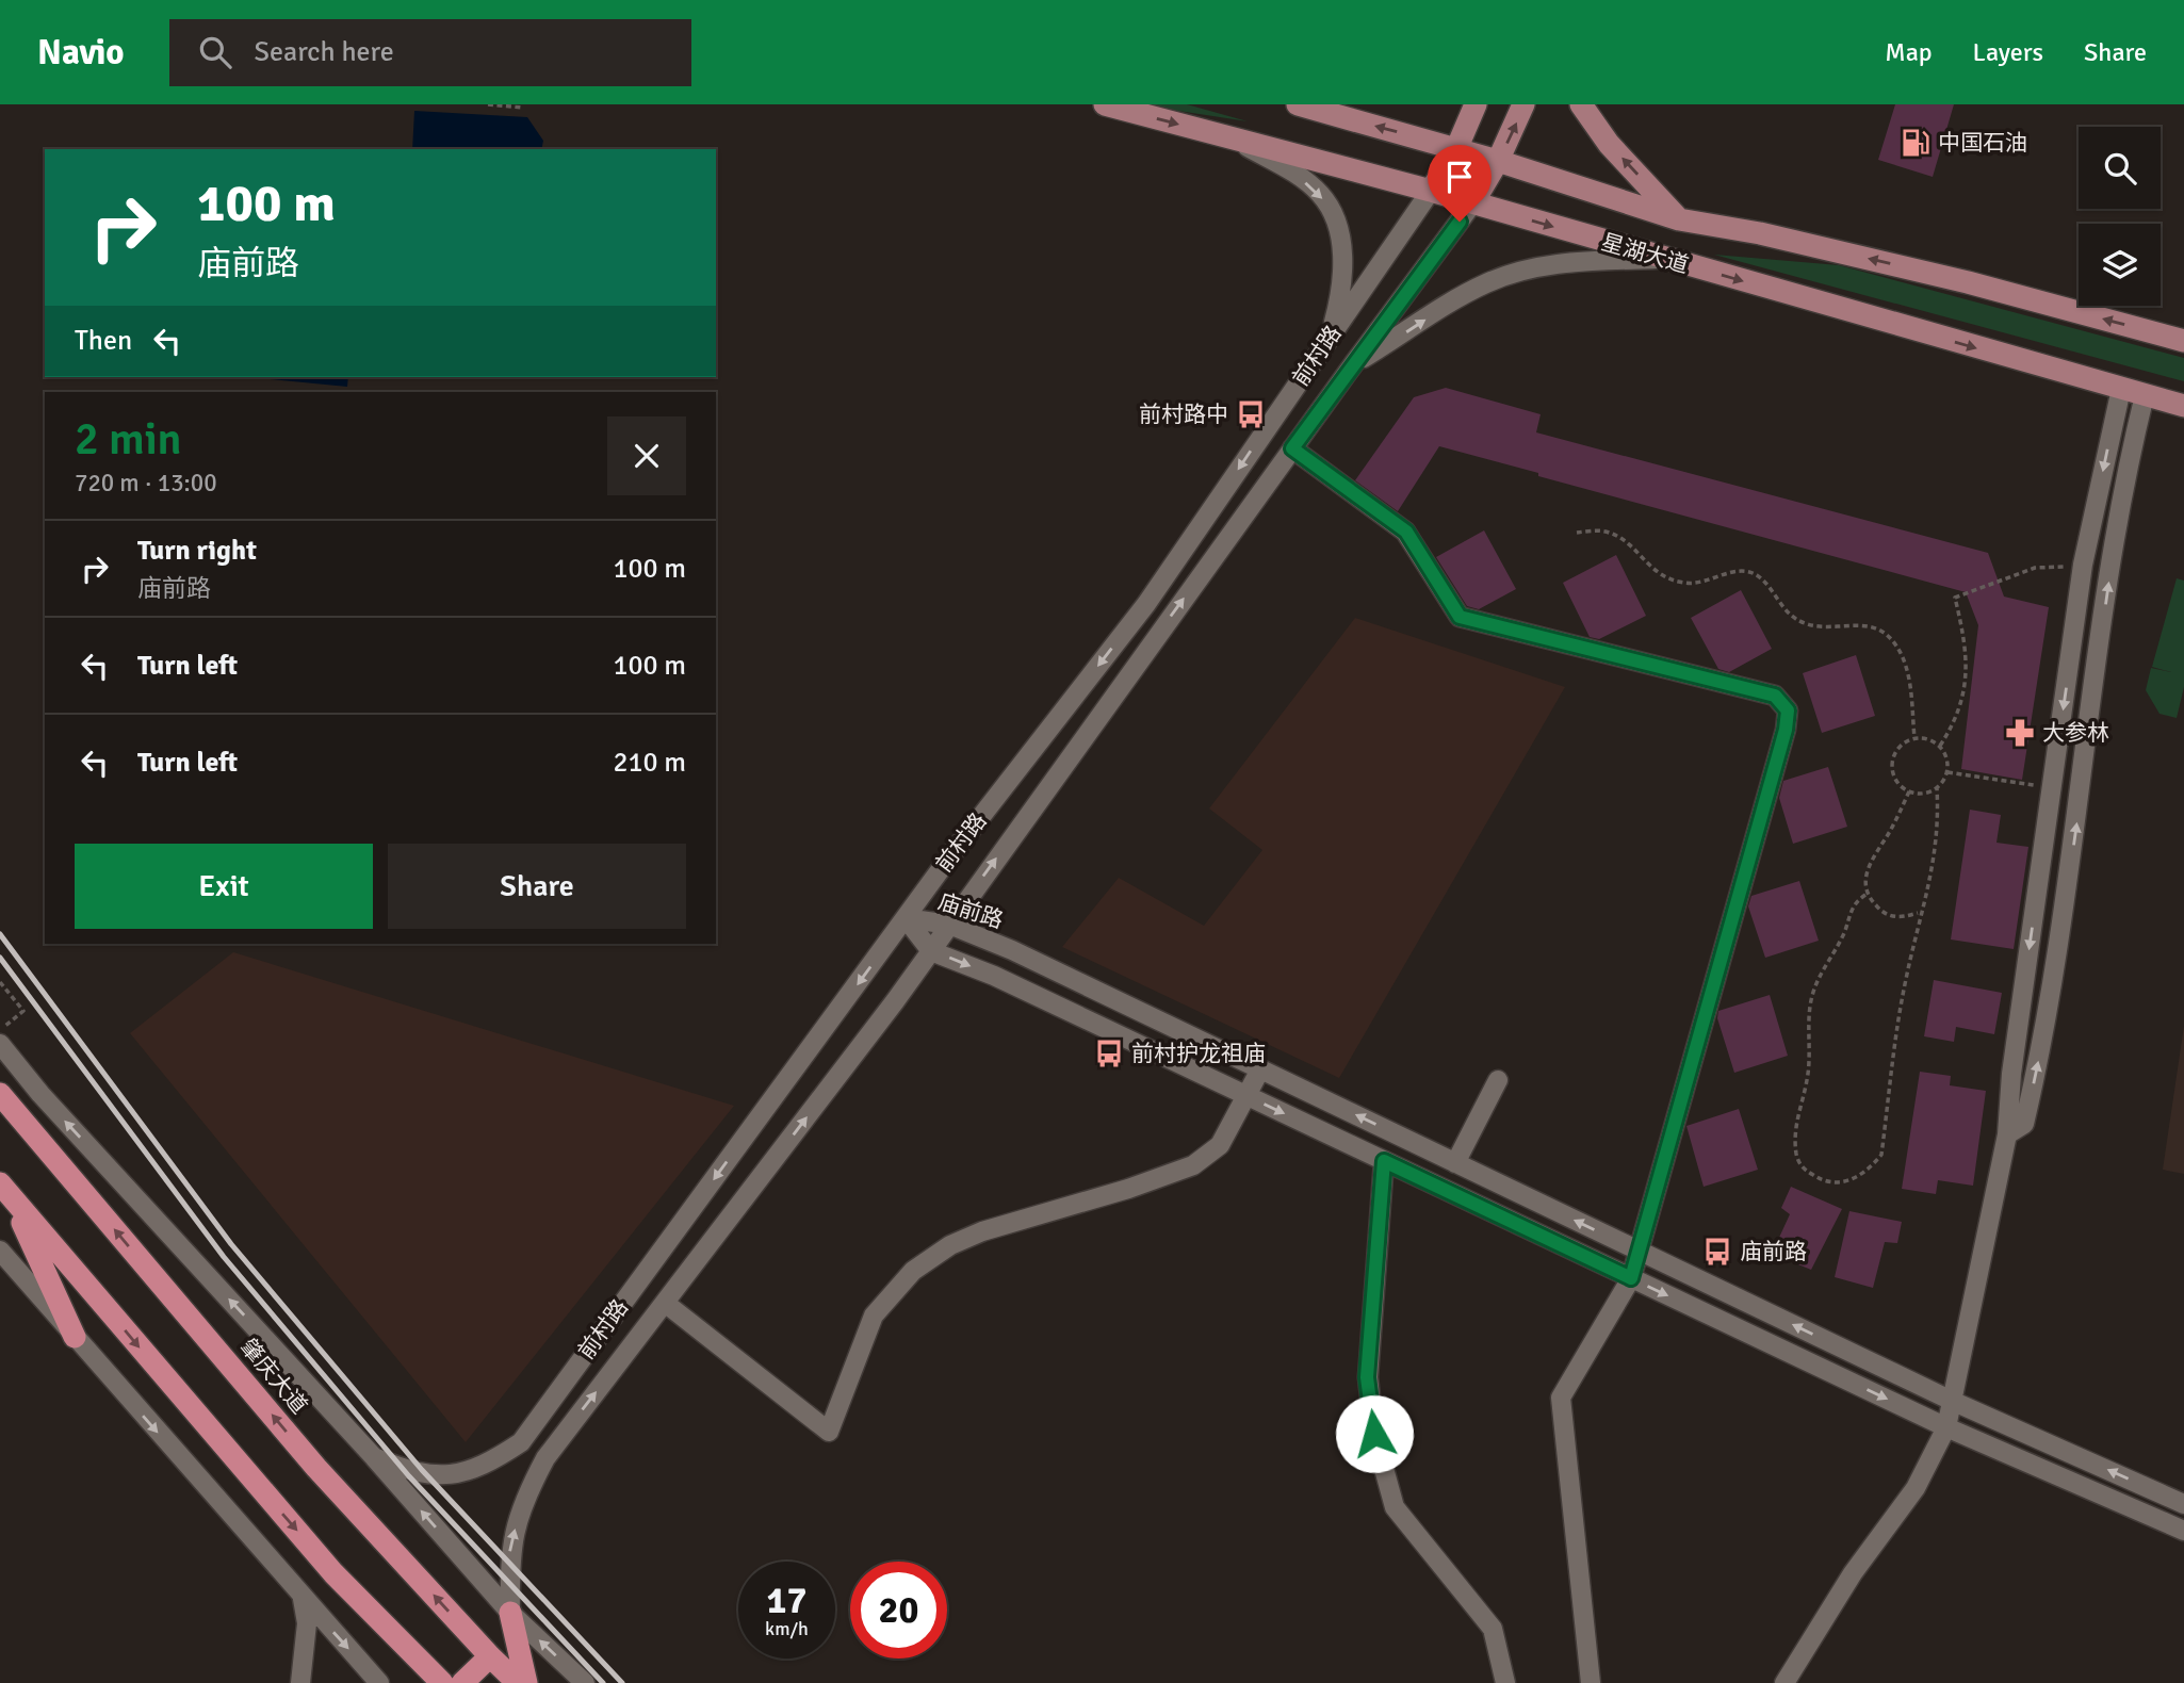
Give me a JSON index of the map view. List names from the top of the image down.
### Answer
{
  "streets": {
    "highway": ["肇庆大道"],
    "main road": ["星湖大道", "前村路"],
    "street": ["庙前路"]
  },
  "crossings": [
    ["星湖大道", "前村路"],
    ["前村路", "庙前路"]
  ],
  "places": {
    "fuel station": ["中国石油"],
    "bus stop": ["前村路中", "前村护龙祖庙", "庙前路"],
    "pharmacy": ["大参林"]
  },
  "page": {
    "header": "Navio",
    "search": "Search here",
    "nav": ["Map", "Layers", "Share"],
    "turn": ["100 m", "庙前路"],
    "then": "Then",
    "heading": ["2 min", "720 m · 13:00"],
    "list": [
      {
        "name": "Turn right",
        "note": "庙前路",
        "value": "100 m"
      },
      {
        "name": "Turn left",
        "value": "100 m"
      },
      {
        "name": "Turn left",
        "value": "210 m"
      }
    ],
    "buttons": ["Exit", "Share"],
    "speed": "17 km/h",
    "limit": "20"
  }
}
